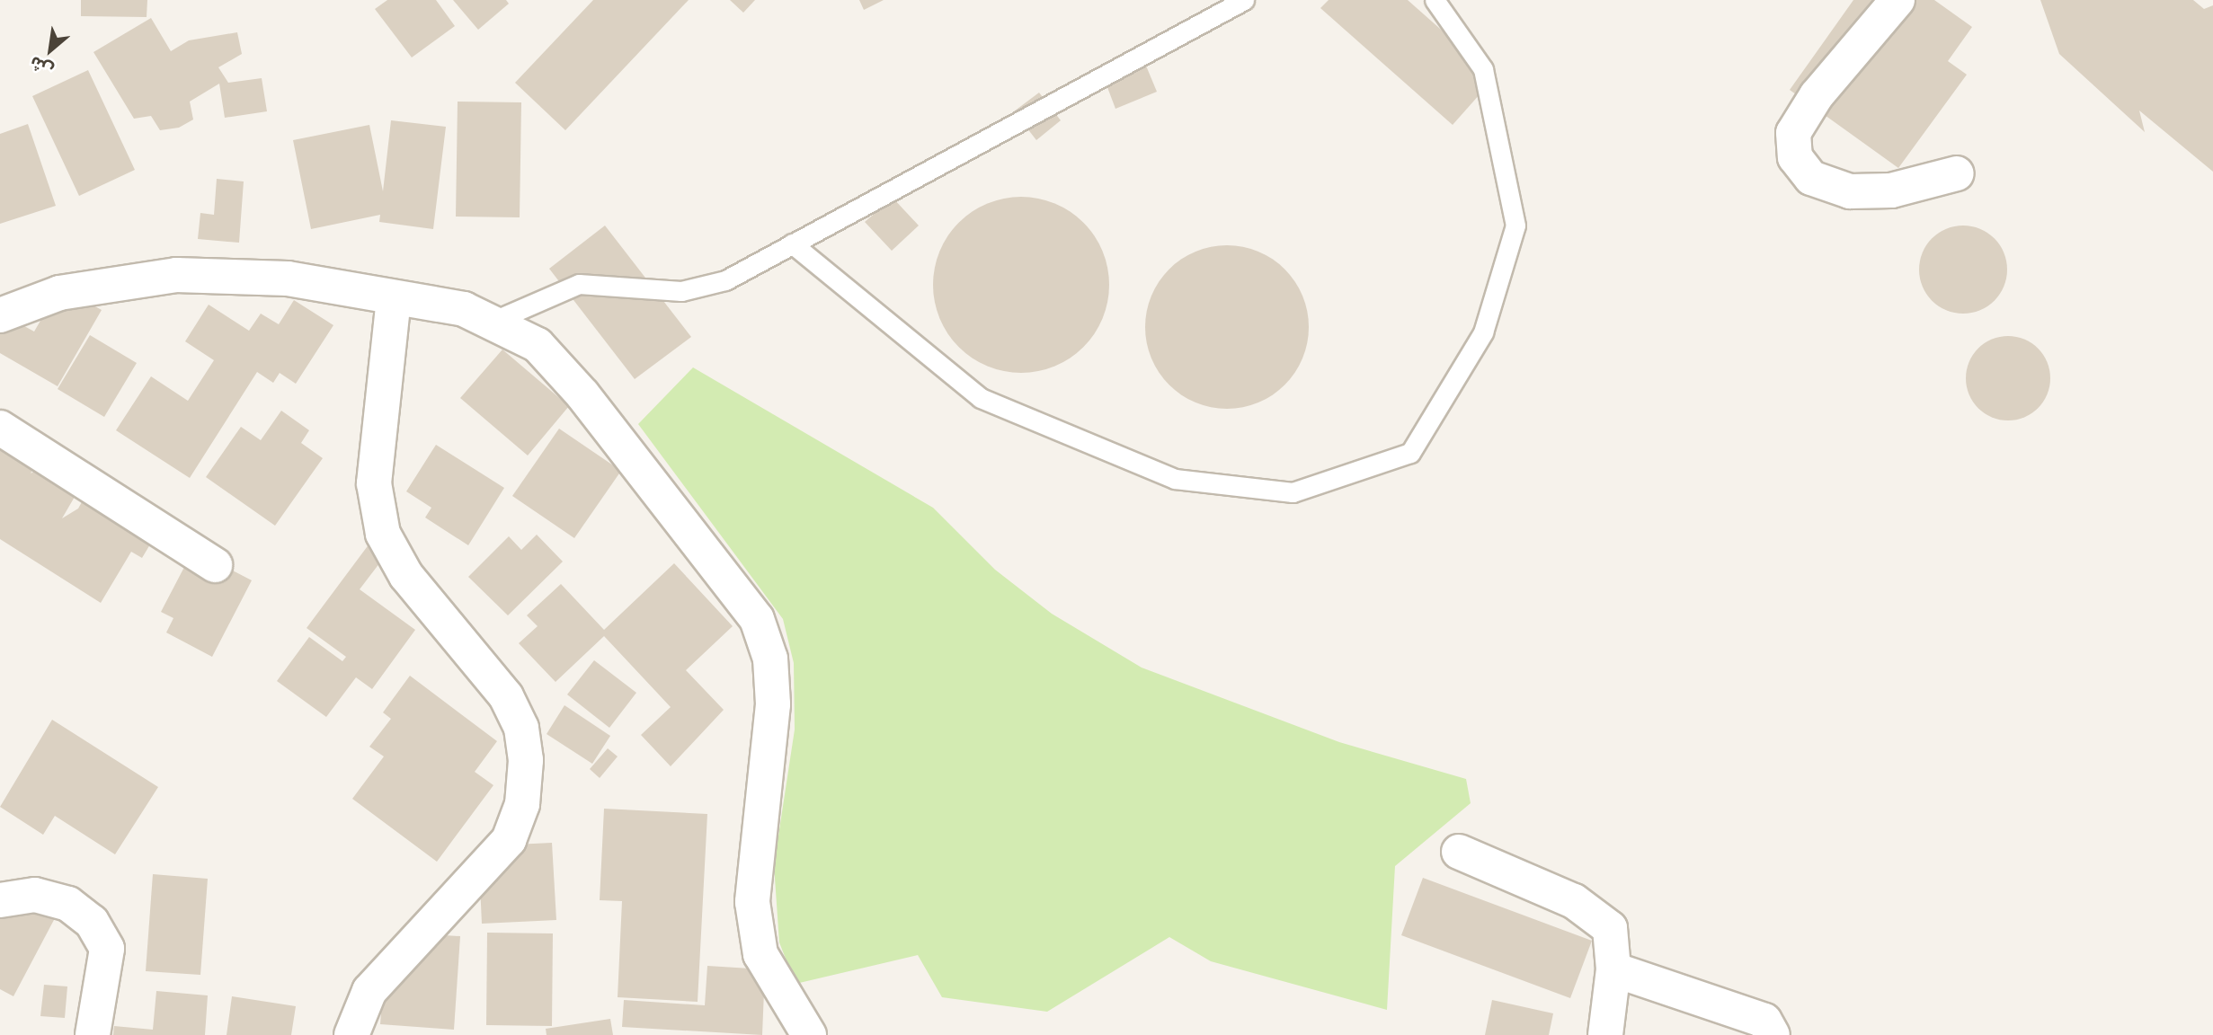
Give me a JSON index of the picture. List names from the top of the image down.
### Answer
{
  "north": "bottom left"
}
